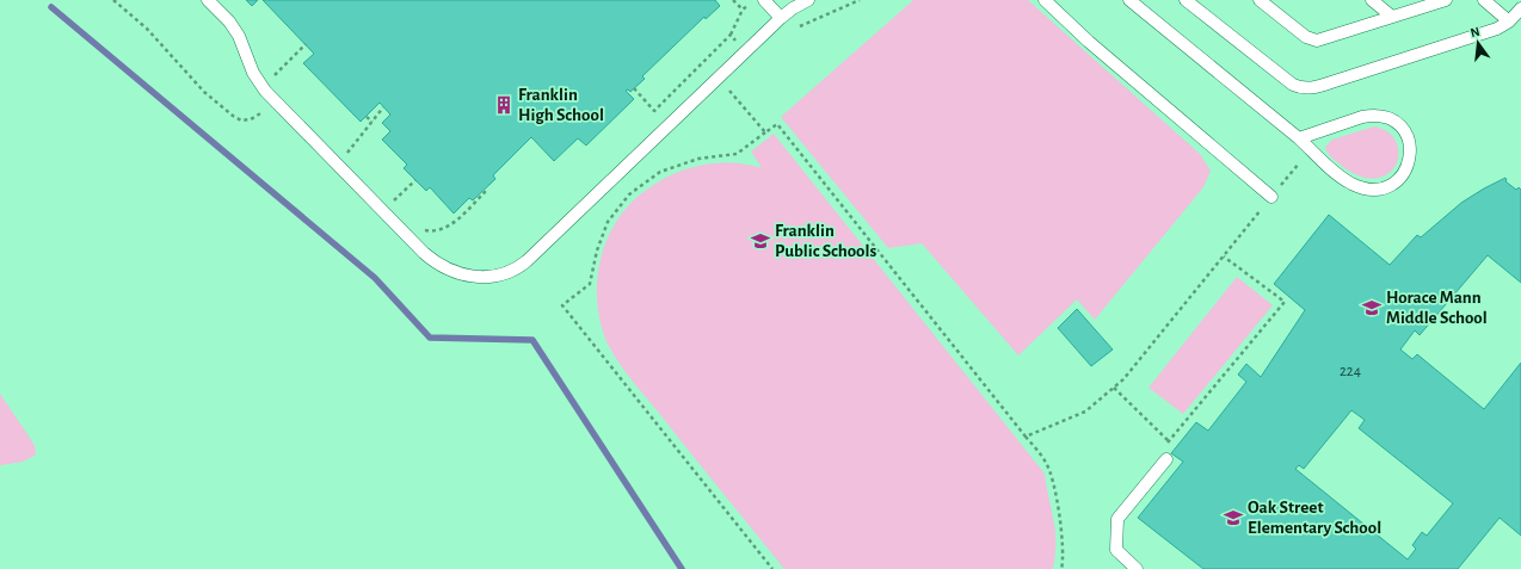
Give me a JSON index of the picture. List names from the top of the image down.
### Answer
{
  "places": {
    "building": ["Franklin High School"],
    "school or university": ["Franklin Public Schools", "Horace Mann Middle School", "Oak Street Elementary School"]
  },
  "house_numbers": ["224"],
  "north": "top"
}
